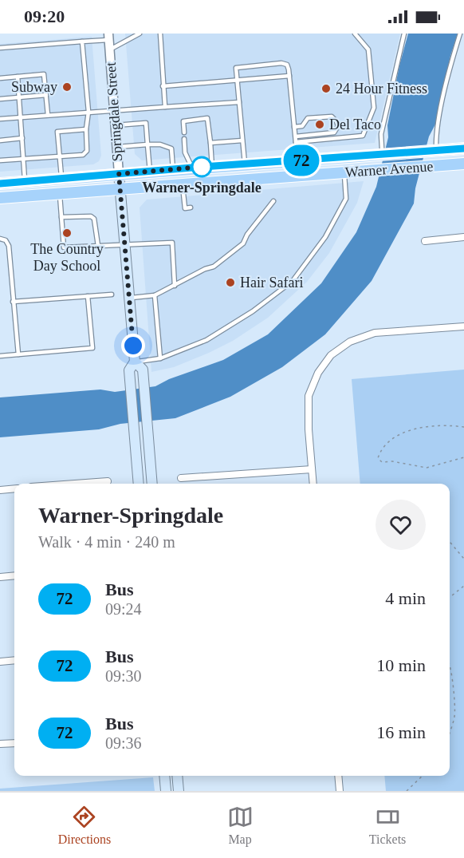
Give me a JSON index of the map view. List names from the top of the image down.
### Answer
{
  "streets": {
    "main road": ["Springdale Street", "Warner Avenue"]
  },
  "crossings": [
    ["Springdale Street", "Warner Avenue"]
  ],
  "places": [
    "Subway",
    "24 Hour Fitness",
    "Del Taco",
    "Warner-Springdale",
    "The Country Day School",
    "Hair Safari"
  ],
  "lines": ["bus line 72"],
  "page": {
    "status": "09:20",
    "on_map": "72",
    "heading": ["Warner-Springdale", "Walk · 4 min · 240 m"],
    "list": [
      {
        "mark": "72",
        "name": "Bus",
        "note": "09:24",
        "value": "4 min"
      },
      {
        "mark": "72",
        "name": "Bus",
        "note": "09:30",
        "value": "10 min"
      },
      {
        "mark": "72",
        "name": "Bus",
        "note": "09:36",
        "value": "16 min"
      }
    ],
    "tabs": ["Directions", "Map", "Tickets"]
  }
}
